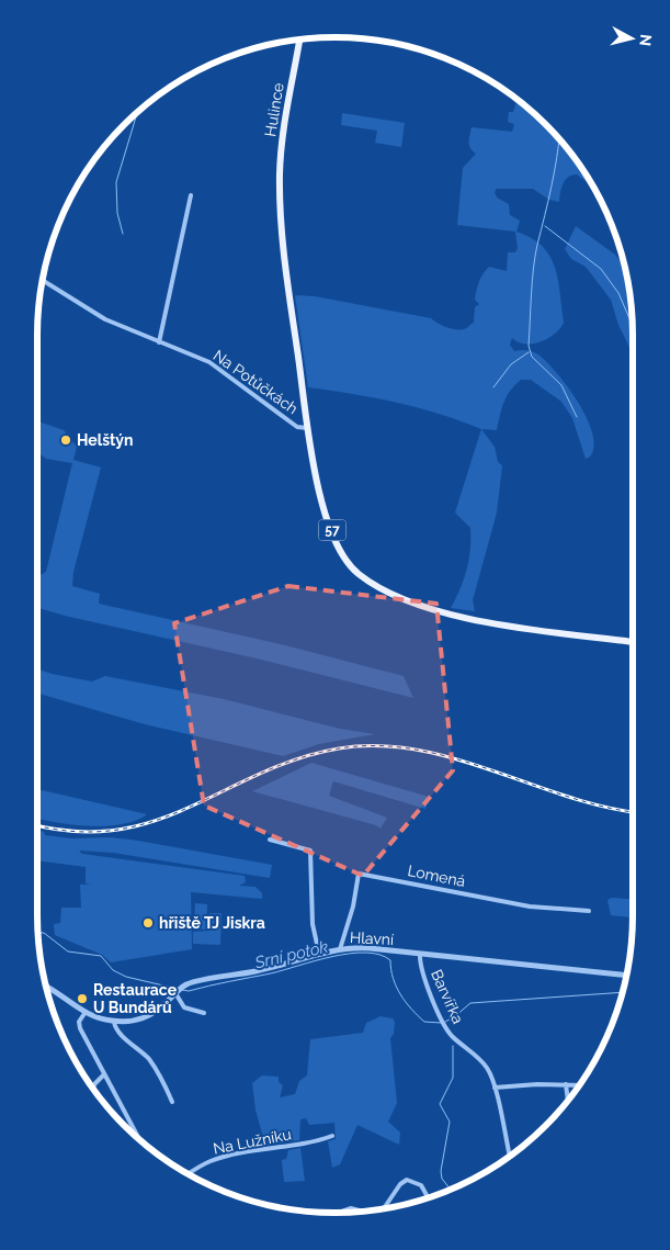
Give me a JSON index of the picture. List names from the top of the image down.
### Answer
{
  "streets": {
    "main road": ["Hulince", "57"],
    "street": [
      "Na Potůčkách",
      "Lomená",
      "Hlavní",
      "Barvířka",
      "Na Lužníku"
    ]
  },
  "crossings": [
    ["Hulince", "Na Potůčkách"],
    ["Hulince", "57"],
    ["Na Potůčkách", "57"],
    ["Lomená", "Hlavní"],
    ["Hlavní", "Barvířka"]
  ],
  "water": ["Srní potok"],
  "places": ["Helštýn", "hřiště TJ Jiskra", "Restaurace U Bundárů"],
  "north": "right"
}
